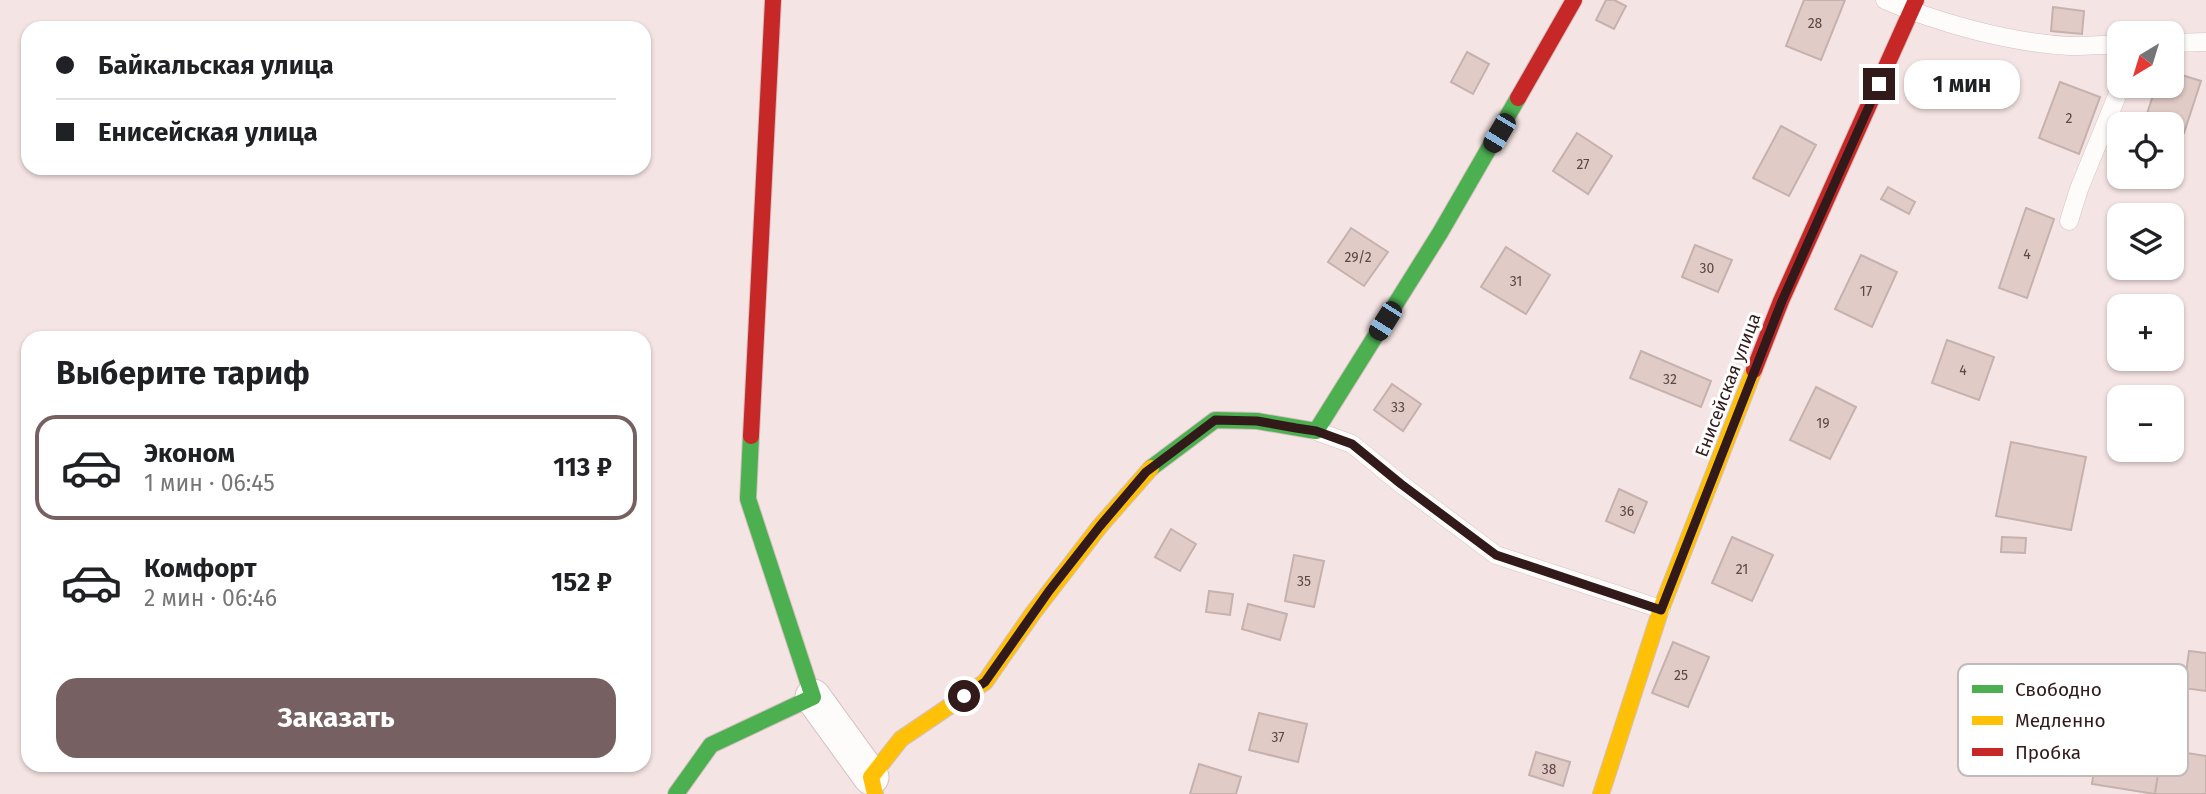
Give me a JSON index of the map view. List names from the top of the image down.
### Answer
{
  "streets": {
    "street": ["Енисейская улица"]
  },
  "house_numbers": [
    "28",
    "2",
    "27",
    "4",
    "29/2",
    "30",
    "31",
    "17",
    "4",
    "32",
    "33",
    "19",
    "36",
    "21",
    "35",
    "25",
    "37",
    "38"
  ],
  "legend": ["Свободно", "Медленно", "Пробка"],
  "north": "bottom left",
  "page": {
    "map_buttons": ["+", "−"],
    "banner": ["Байкальская улица", "Енисейская улица"],
    "bubble": "1 мин",
    "heading": "Выберите тариф",
    "list": [
      {
        "name": "Эконом",
        "note": "1 мин · 06:45",
        "value": "113 ₽"
      },
      {
        "name": "Комфорт",
        "note": "2 мин · 06:46",
        "value": "152 ₽"
      }
    ],
    "buttons": "Заказать"
  }
}
